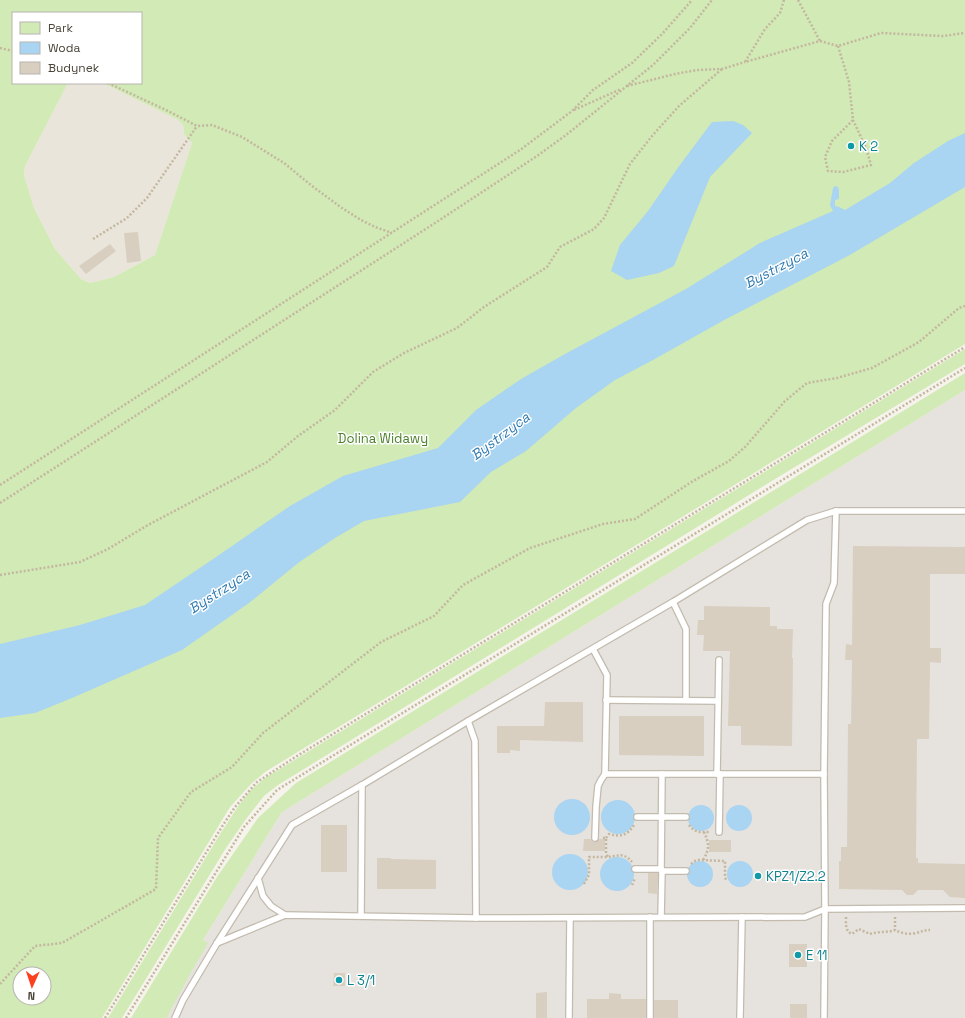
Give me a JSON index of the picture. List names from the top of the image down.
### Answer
{
  "water": ["Bystrzyca"],
  "parks": ["Dolina Widawy"],
  "places": [
    "K 2",
    "KPZ1/Z2.2",
    "E 11",
    "L 3/1"
  ],
  "legend": ["Park", "Woda", "Budynek"],
  "north": "bottom"
}
